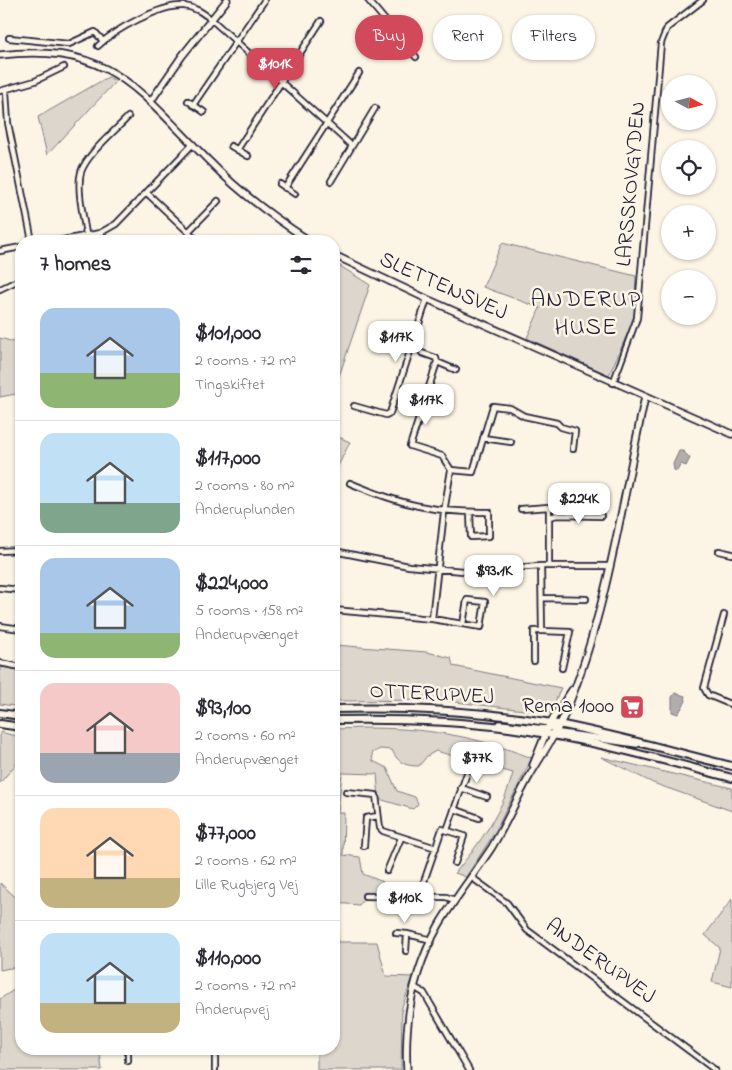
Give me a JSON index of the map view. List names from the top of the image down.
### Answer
{
  "streets": {
    "main road": ["OTTERUPVEJ"],
    "street": ["LARSSKOVGYDEN", "SLETTENSVEJ", "ANDERUPVEJ"]
  },
  "crossings": [
    ["LARSSKOVGYDEN", "SLETTENSVEJ"]
  ],
  "districts": ["ANDERUP HUSE"],
  "places": {
    "supermarket": ["Rema 1000"]
  },
  "north": "right",
  "page": {
    "chip": ["Buy", "Rent", "Filters"],
    "price": [
      "$101K",
      "$117K",
      "$117K",
      "$224K",
      "$93.1K",
      "$77K",
      "$110K"
    ],
    "map_buttons": ["+", "−"],
    "heading": "7 homes",
    "list": [
      {
        "name": "$101,000",
        "note": "2 rooms · 72 m² · Tingskiftet"
      },
      {
        "name": "$117,000",
        "note": "2 rooms · 80 m² · Anderuplunden"
      },
      {
        "name": "$224,000",
        "note": "5 rooms · 158 m² · Anderupvænget"
      },
      {
        "name": "$93,100",
        "note": "2 rooms · 60 m² · Anderupvænget"
      },
      {
        "name": "$77,000",
        "note": "2 rooms · 62 m² · Lille Rugbjerg Vej"
      },
      {
        "name": "$110,000",
        "note": "2 rooms · 72 m² · Anderupvej"
      }
    ]
  }
}
